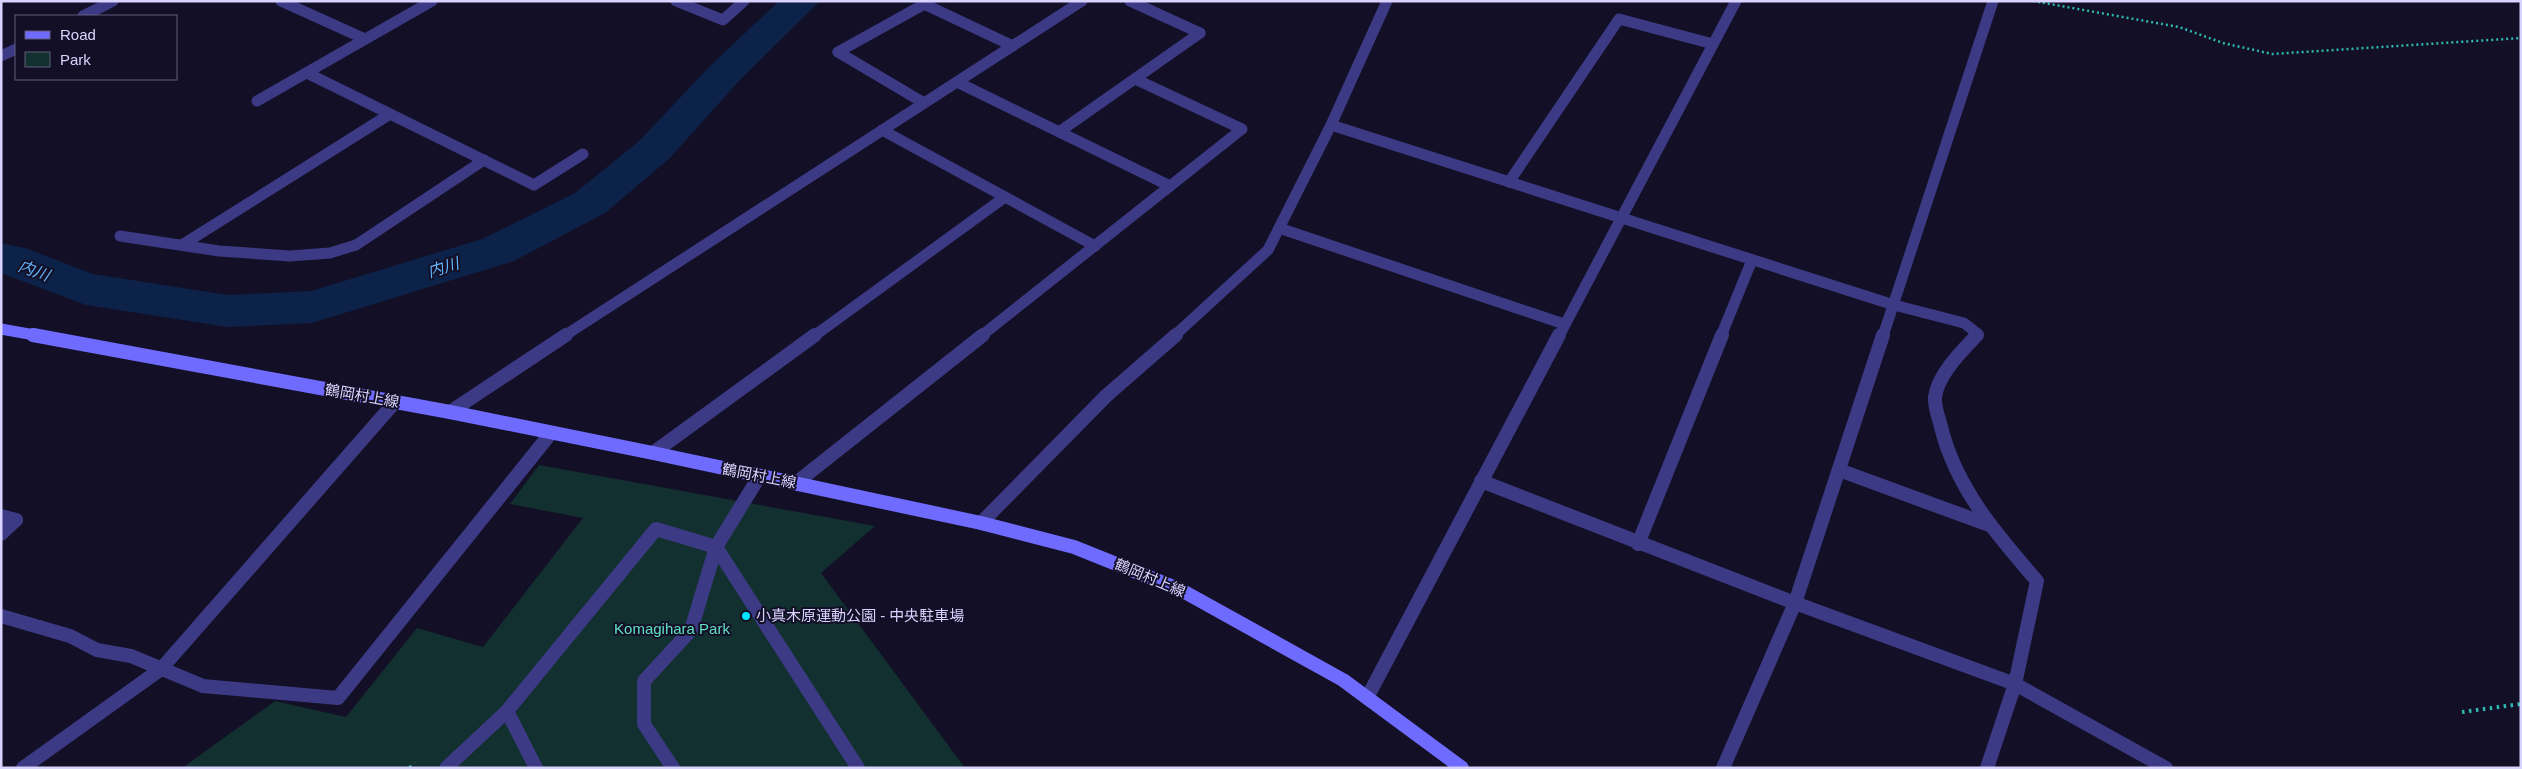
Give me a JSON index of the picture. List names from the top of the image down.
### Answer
{
  "streets": {
    "main road": ["鶴岡村上線"]
  },
  "water": ["内川"],
  "parks": ["Komagihara Park"],
  "places": ["小真木原運動公園 - 中央駐車場"],
  "legend": ["Road", "Park"]
}
